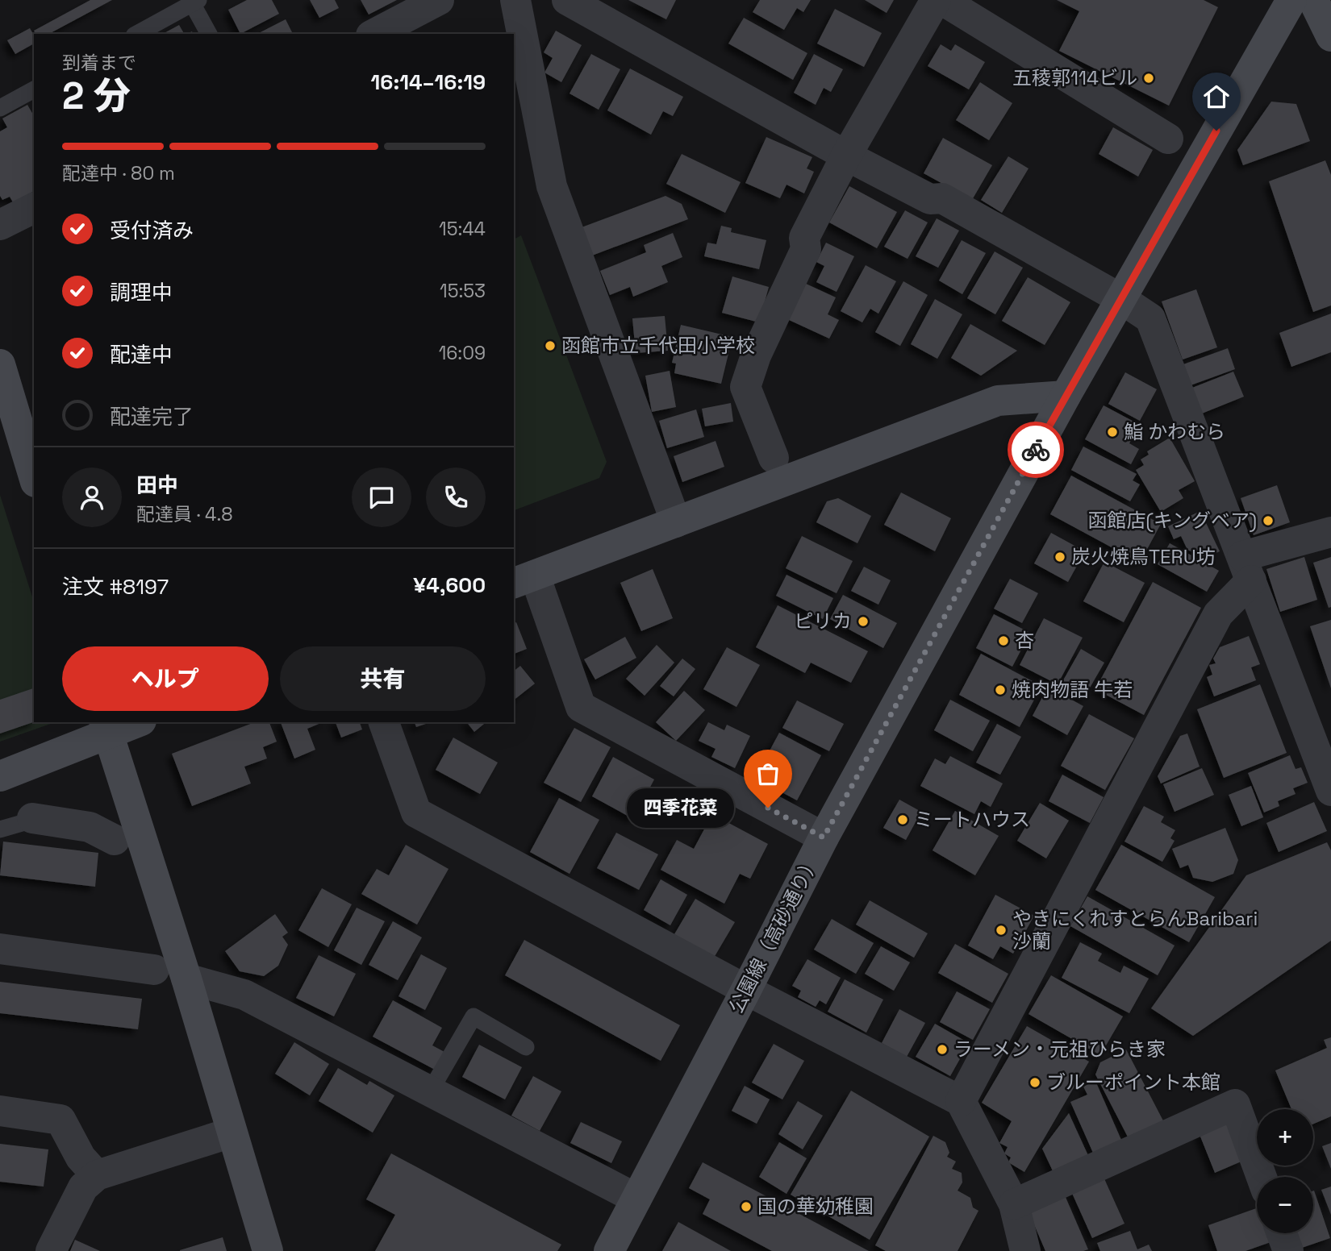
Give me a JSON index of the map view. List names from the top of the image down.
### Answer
{
  "streets": {
    "street": ["公園線（高砂通り）"]
  },
  "places": [
    "五稜郭114ビル",
    "函館市立千代田小学校",
    "鮨 かわむら",
    "函館店(キングベア)",
    "炭火焼鳥TERU坊",
    "ピリカ",
    "杏",
    "焼肉物語 牛若",
    "四季花菜",
    "ミートハウス",
    "やきにくれすとらんBaribari 沙蘭",
    "ラーメン・元祖ひらき家",
    "ブルーポイント本館",
    "国の華幼稚園"
  ],
  "page": {
    "heading": ["2 分", "到着まで", "16:14–16:19"],
    "panel": [
      "田中",
      "配達員 · 4.8",
      "注文 #8197",
      "¥4,600"
    ],
    "bar": "配達中 · 80 m",
    "list": [
      ["受付済み", "15:44"],
      ["調理中", "15:53"],
      ["配達中", "16:09"],
      "配達完了"
    ],
    "buttons": ["ヘルプ", "共有"],
    "bubble": "四季花菜",
    "map_buttons": ["+", "−"]
  }
}
